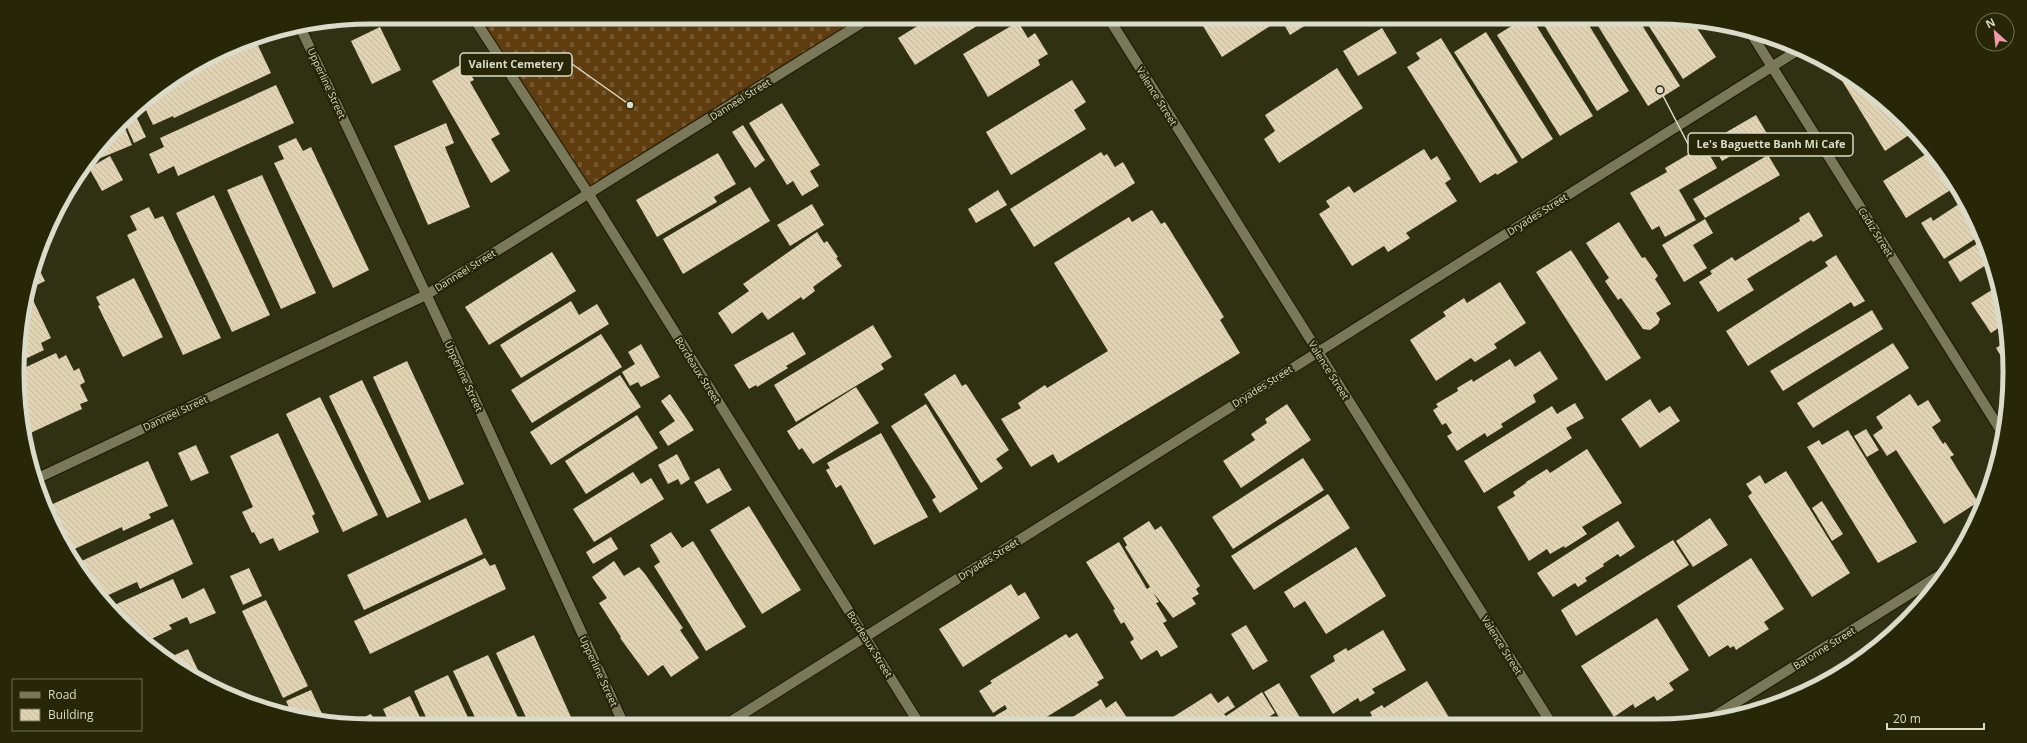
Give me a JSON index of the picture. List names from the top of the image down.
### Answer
{
  "streets": {
    "street": [
      "Upperline Street",
      "Valence Street",
      "Danneel Street",
      "Dryades Street",
      "Cadiz Street",
      "Bordeaux Street",
      "Baronne Street"
    ]
  },
  "crossings": [
    ["Upperline Street", "Danneel Street"],
    ["Valence Street", "Dryades Street"],
    ["Danneel Street", "Bordeaux Street"],
    ["Dryades Street", "Cadiz Street"],
    ["Dryades Street", "Bordeaux Street"]
  ],
  "places": ["Le's Baguette Banh Mi Cafe", "Valient Cemetery"],
  "legend": ["Road", "Building"],
  "scale_bar": "20 m",
  "north": "top left"
}
